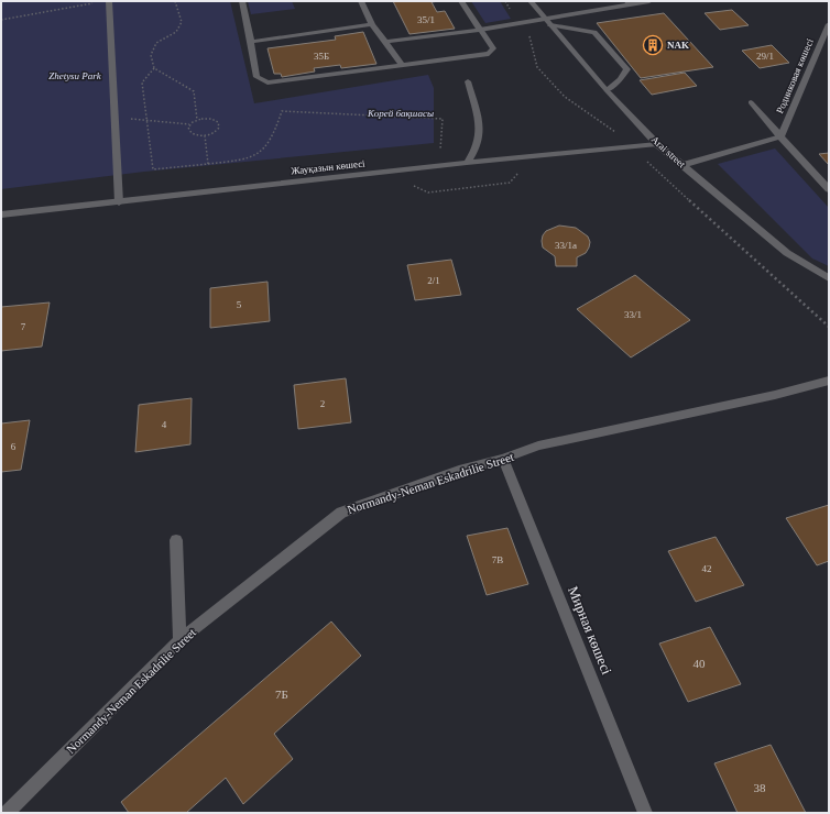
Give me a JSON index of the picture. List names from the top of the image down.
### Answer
{
  "streets": {
    "street": [
      "Родниковая көшесі",
      "Arai street",
      "Жауқазын көшесі",
      "Normandy-Neman Eskadrilie Street",
      "Мирная көшесі"
    ]
  },
  "crossings": [
    ["Arai street", "Жауқазын көшесі"],
    ["Normandy-Neman Eskadrilie Street", "Мирная көшесі"]
  ],
  "parks": ["Zhetysu Park", "Корей бақшасы"],
  "places": {
    "building": ["NAK"]
  },
  "house_numbers": [
    "35/1",
    "35Б",
    "29/1",
    "33/1а",
    "2/1",
    "5",
    "33/1",
    "7",
    "2",
    "4",
    "6",
    "7В",
    "42",
    "40",
    "7Б",
    "38"
  ]
}
